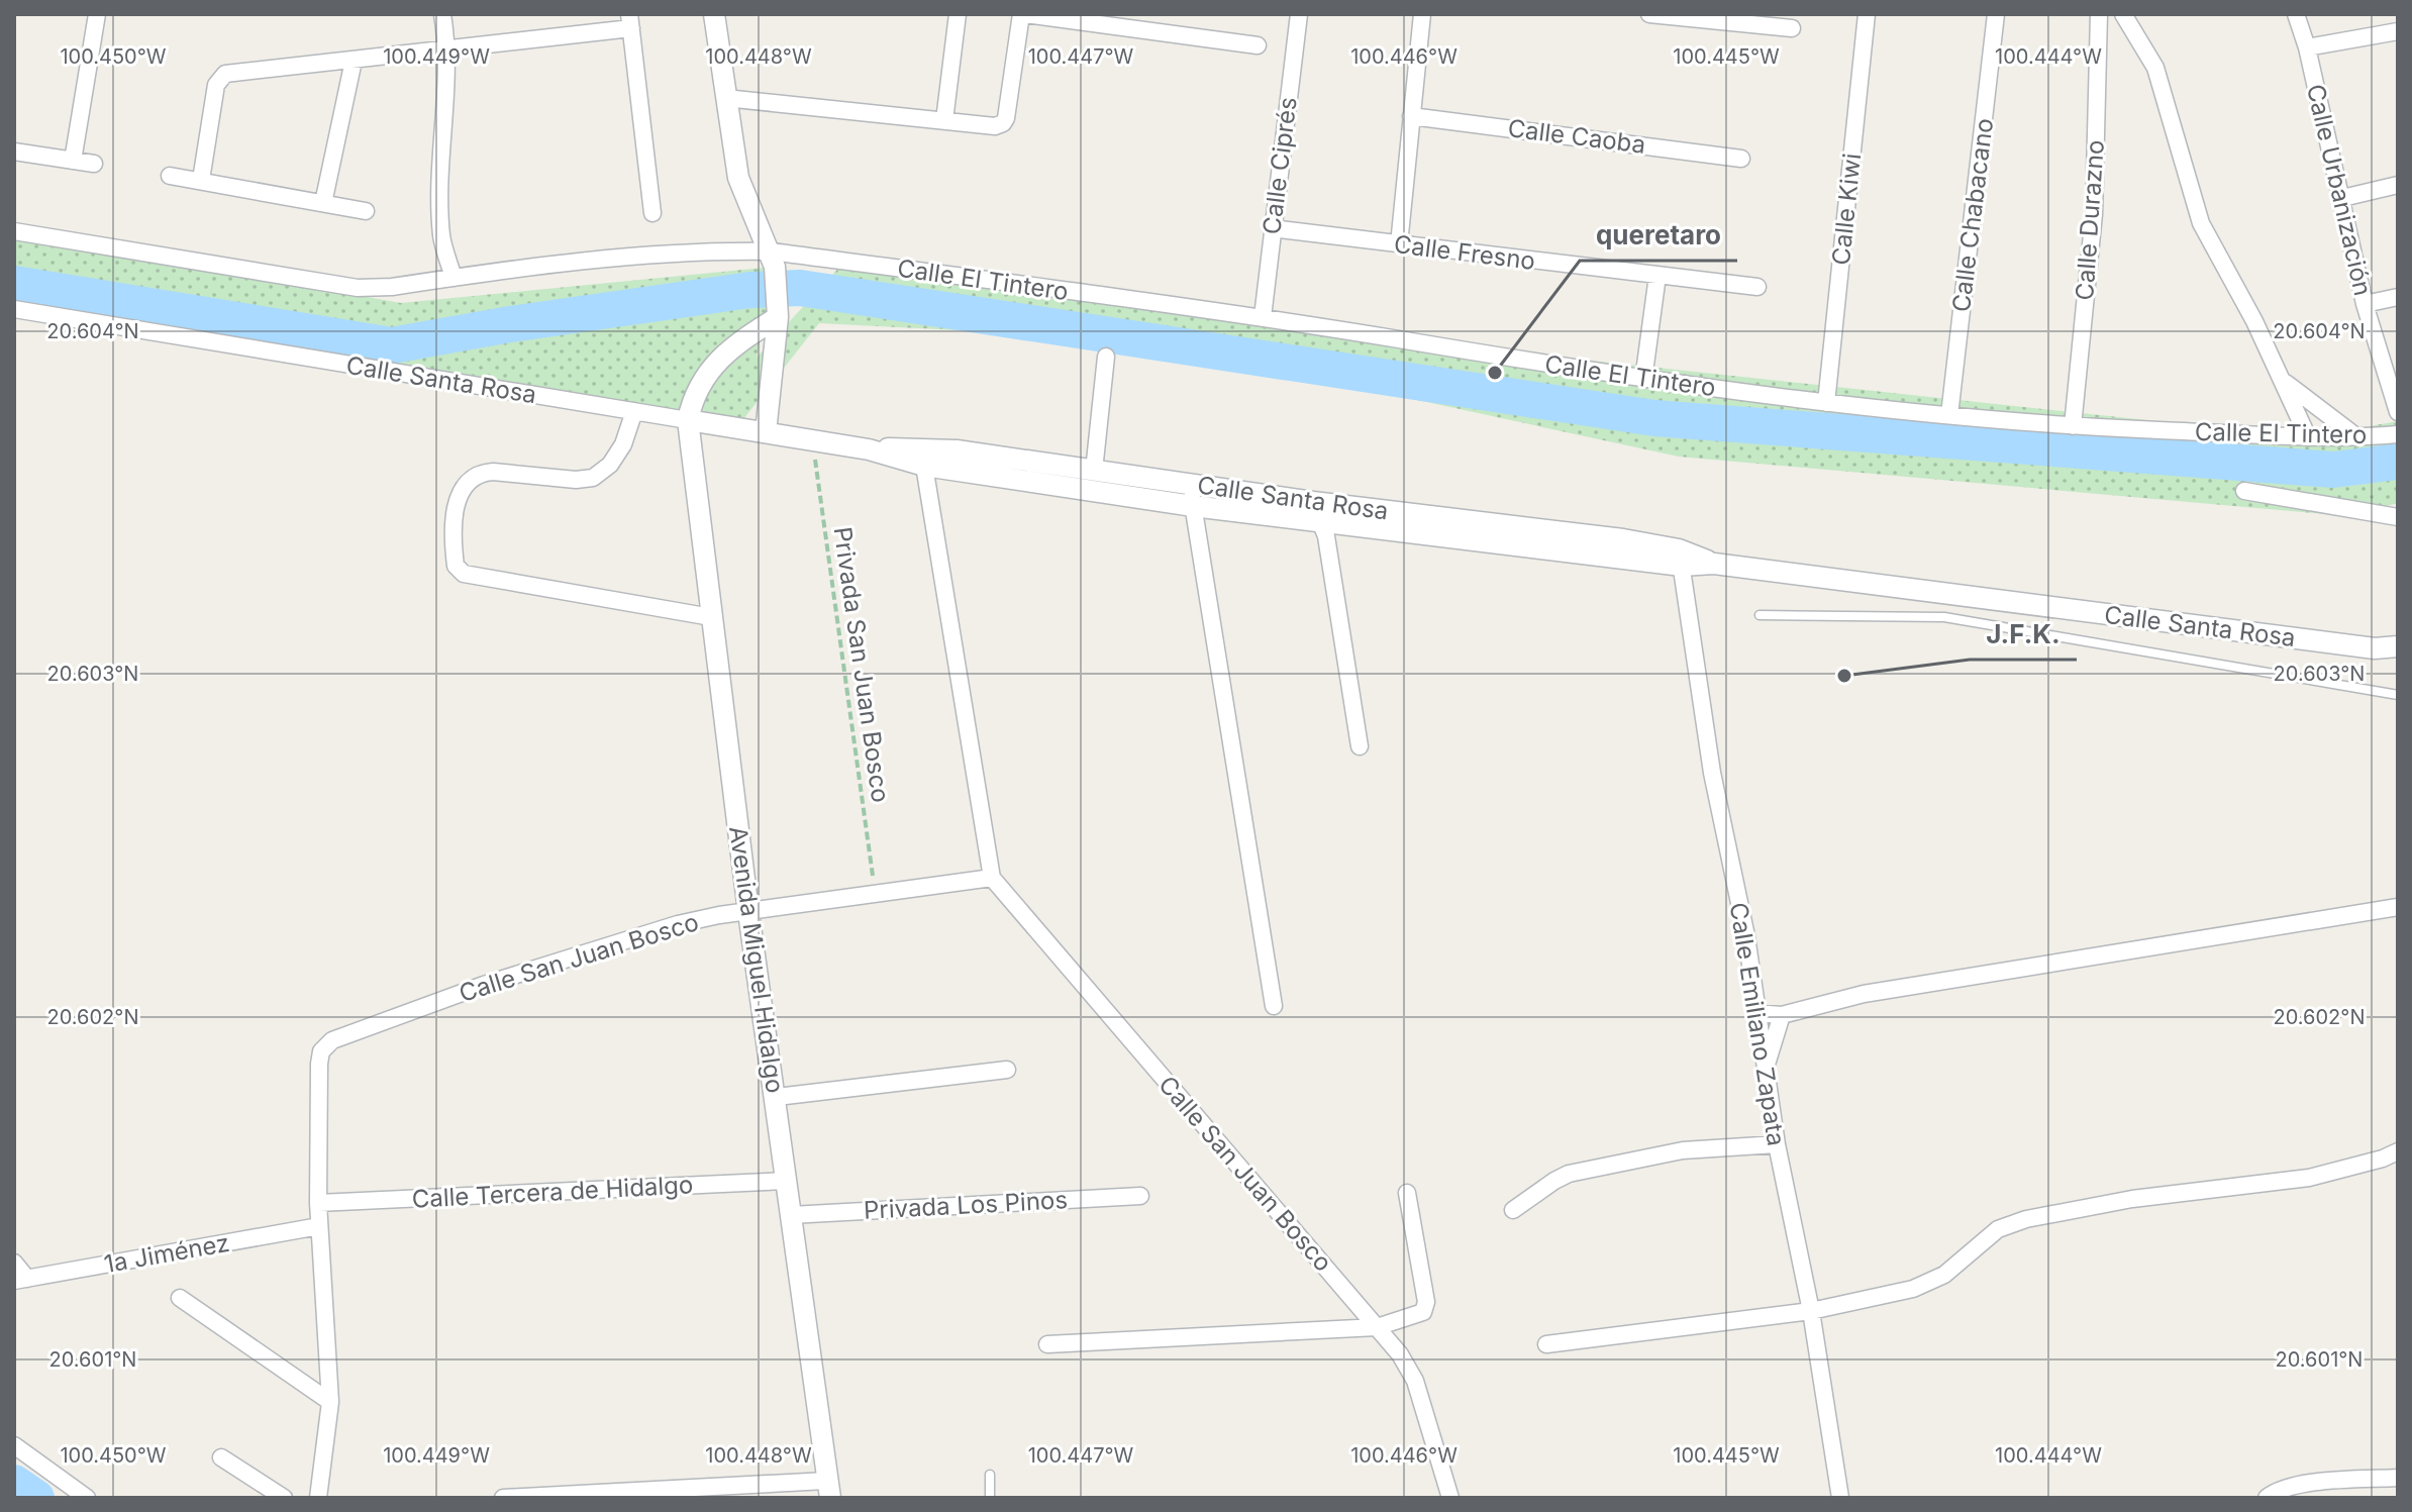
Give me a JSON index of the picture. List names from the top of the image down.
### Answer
{
  "streets": {
    "street": [
      "Calle Caoba",
      "Calle Ciprés",
      "Calle Urbanización",
      "Calle Kiwi",
      "Calle Chabacano",
      "Calle Durazno",
      "Calle Fresno",
      "Calle El Tintero",
      "Calle Santa Rosa",
      "Calle San Juan Bosco",
      "Avenida Miguel Hidalgo",
      "Calle Emiliano Zapata",
      "Calle Tercera de Hidalgo",
      "Privada Los Pinos",
      "1a Jiménez"
    ],
    "path": ["Privada San Juan Bosco"]
  },
  "crossings": [
    ["Calle Ciprés", "Calle Fresno"],
    ["Calle Ciprés", "Calle El Tintero"],
    ["Calle Kiwi", "Calle El Tintero"],
    ["Calle Chabacano", "Calle El Tintero"],
    ["Calle Durazno", "Calle El Tintero"],
    ["Calle Santa Rosa", "Privada San Juan Bosco"],
    ["Calle Santa Rosa", "Avenida Miguel Hidalgo"],
    ["Calle Santa Rosa", "Calle Emiliano Zapata"],
    ["Privada San Juan Bosco", "Calle San Juan Bosco"],
    ["Calle San Juan Bosco", "Avenida Miguel Hidalgo"],
    ["Calle San Juan Bosco", "Calle Tercera de Hidalgo"],
    ["Avenida Miguel Hidalgo", "Calle Tercera de Hidalgo"],
    ["Avenida Miguel Hidalgo", "Privada Los Pinos"]
  ],
  "places": ["queretaro", "J.F.K."],
  "coordinates": [
    "100.450°W",
    "100.449°W",
    "100.448°W",
    "100.447°W",
    "100.446°W",
    "100.445°W",
    "100.444°W",
    "20.604°N",
    "20.603°N",
    "20.602°N",
    "20.601°N"
  ]
}
